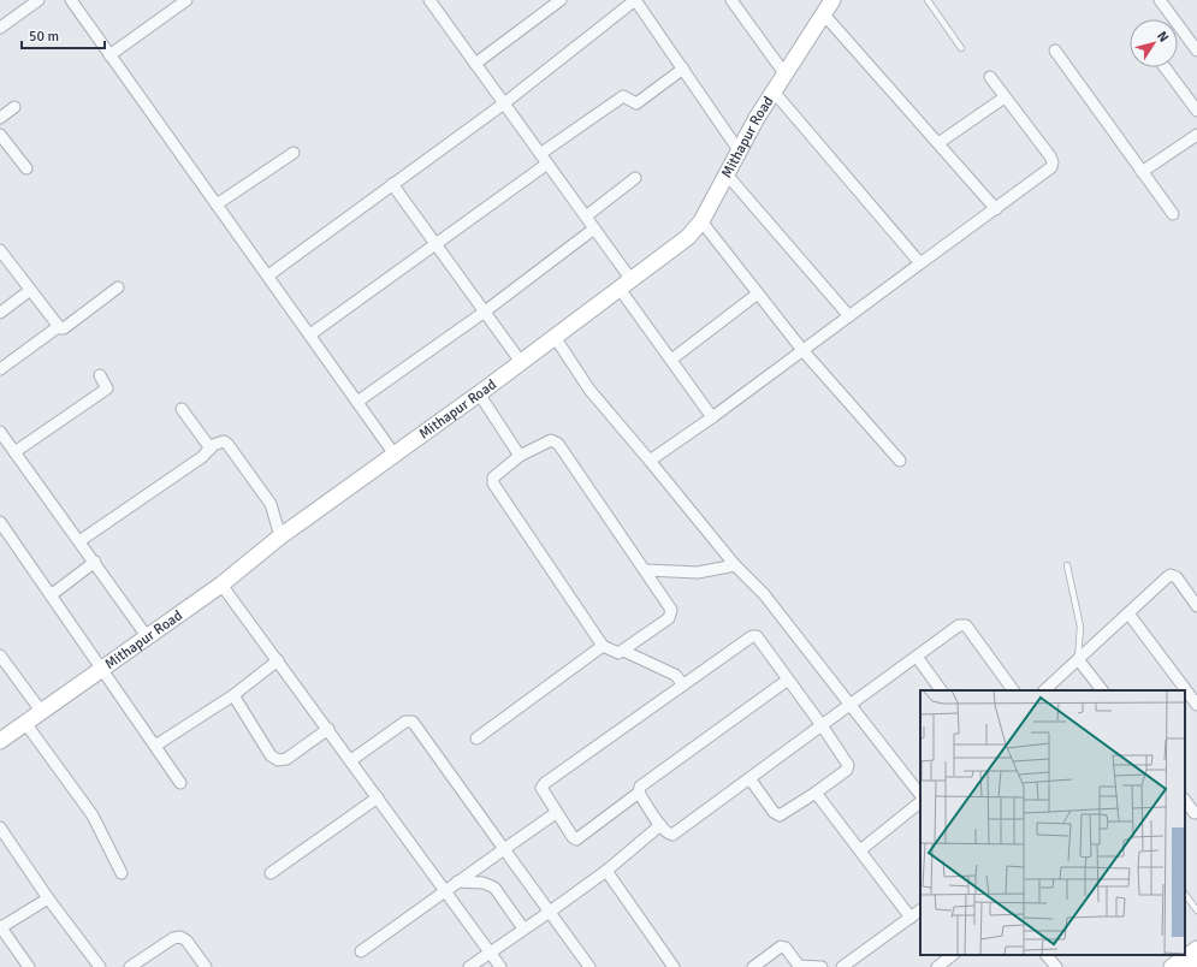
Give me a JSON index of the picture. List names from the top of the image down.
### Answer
{
  "streets": {
    "street": ["Mithapur Road"]
  },
  "scale_bar": "50 m",
  "north": "top right"
}
